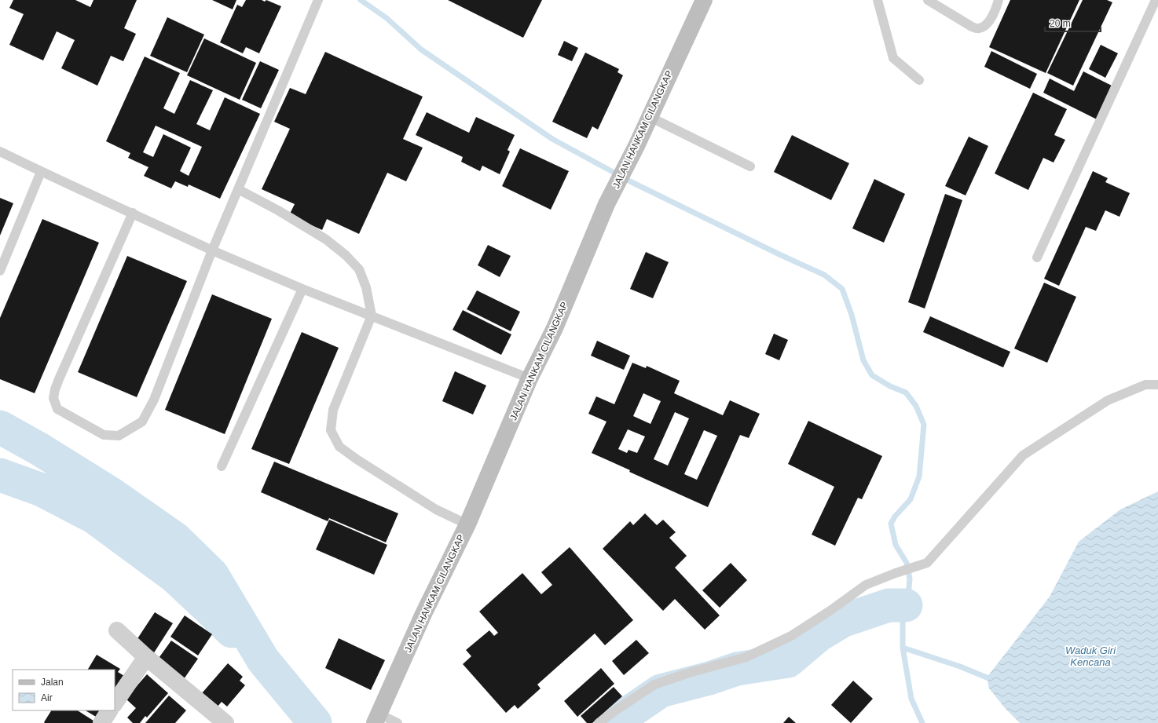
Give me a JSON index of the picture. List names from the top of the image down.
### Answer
{
  "streets": {
    "street": ["JALAN HANKAM CILANGKAP"]
  },
  "water": ["Waduk Giri Kencana"],
  "legend": ["Jalan", "Air"],
  "scale_bar": "20 m"
}
